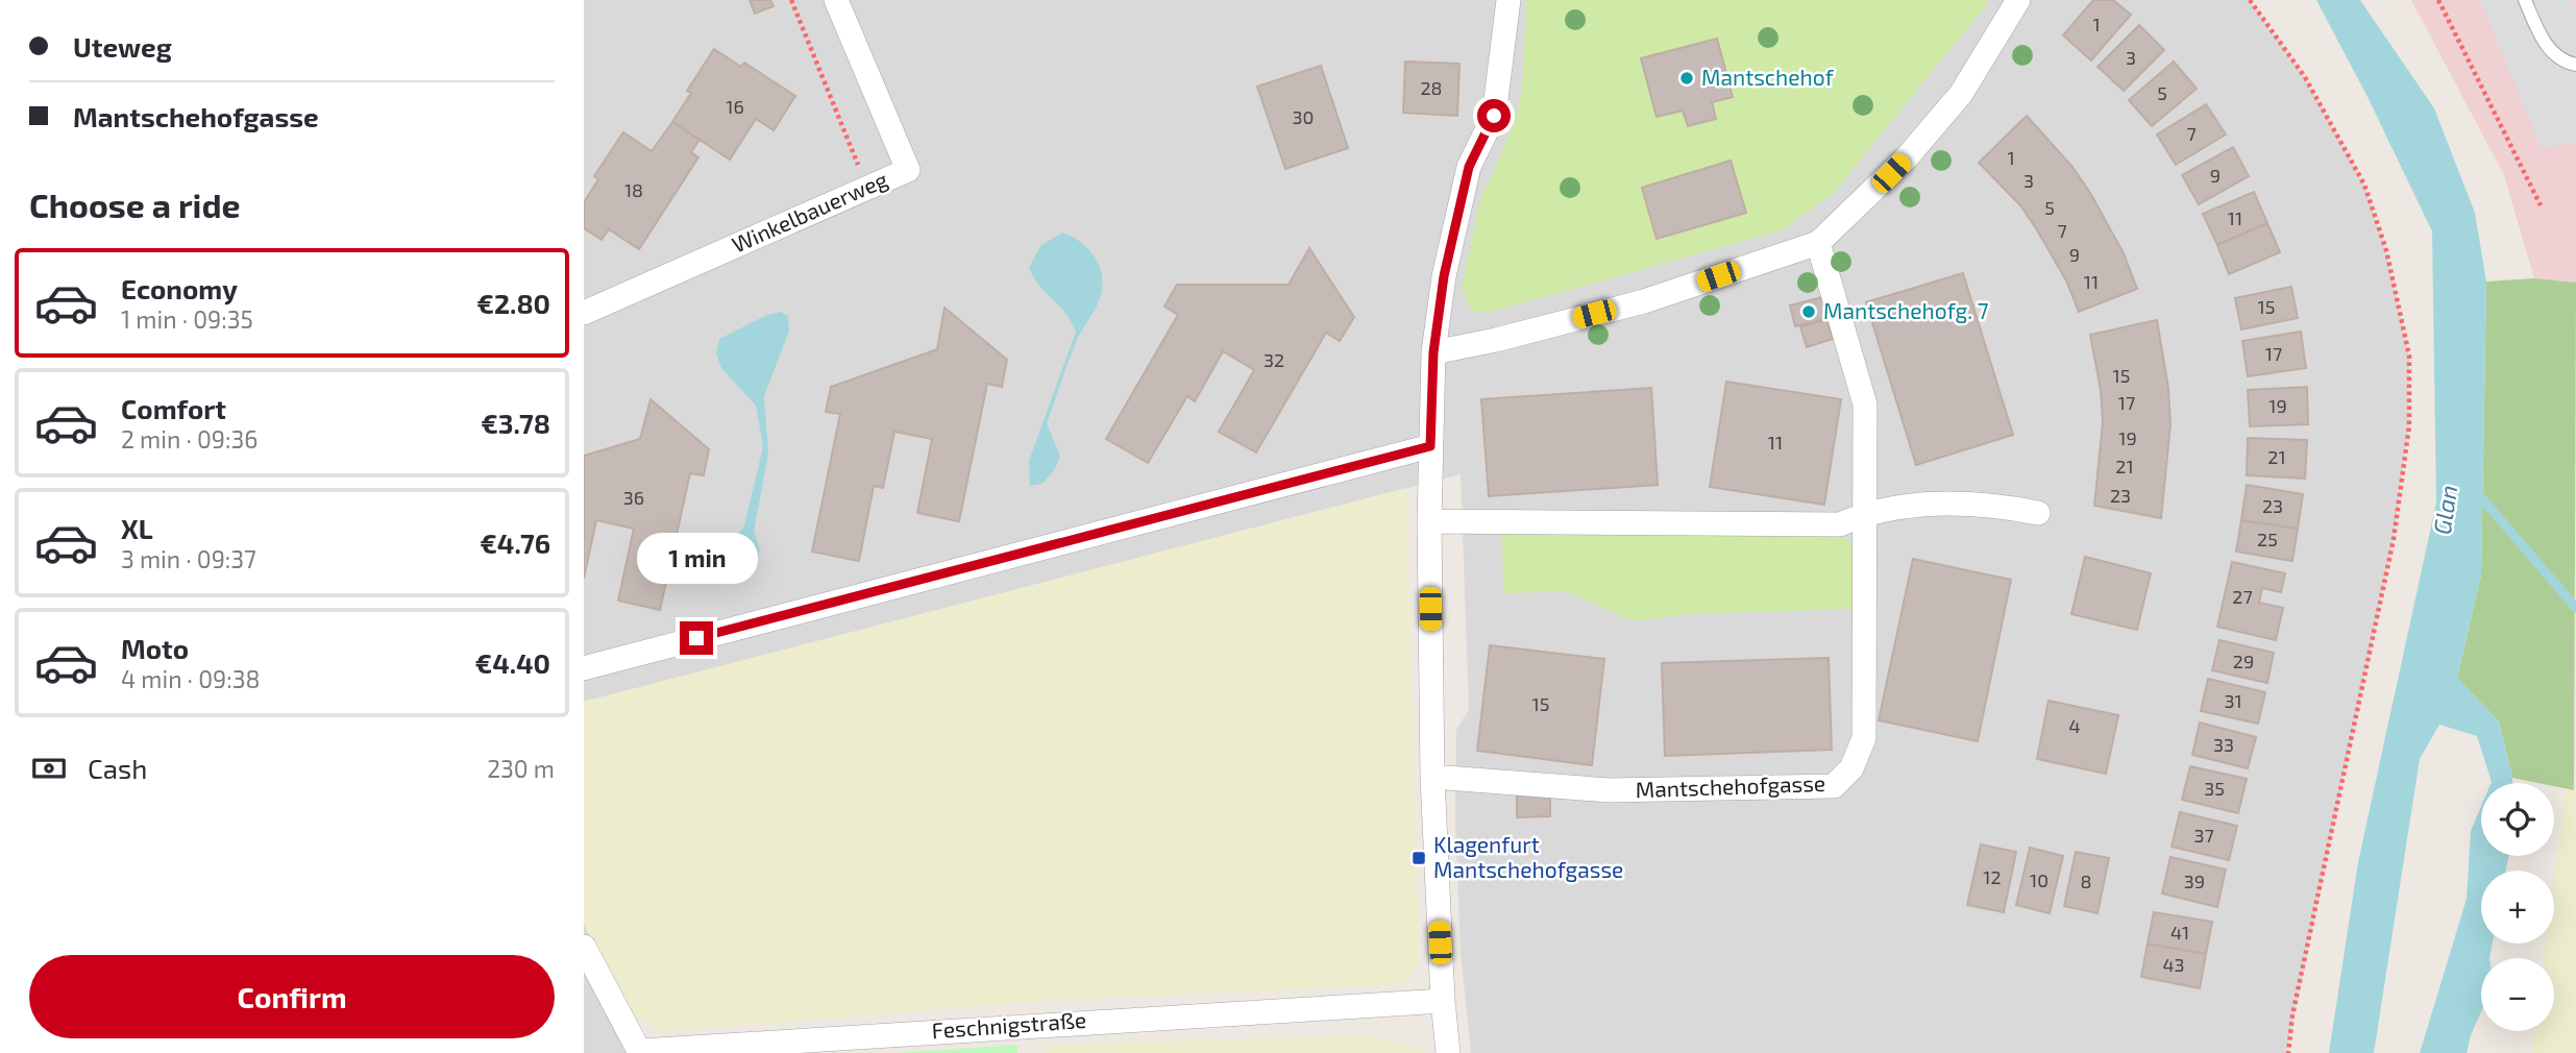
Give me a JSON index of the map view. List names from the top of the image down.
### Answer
{
  "streets": {
    "street": ["Winkelbauerweg", "Mantschehofgasse", "Feschnigstraße"]
  },
  "water": ["Glan"],
  "places": {
    "other": ["Mantschehof", "Mantschehofg. 7"],
    "transit": ["Klagenfurt Mantschehofgasse"]
  },
  "house_numbers": [
    "1",
    "3",
    "28",
    "5",
    "16",
    "30",
    "7",
    "1",
    "9",
    "3",
    "18",
    "5",
    "11",
    "7",
    "9",
    "11",
    "15",
    "17",
    "32",
    "15",
    "17",
    "19",
    "19",
    "11",
    "21",
    "21",
    "23",
    "36",
    "23",
    "25",
    "27",
    "29",
    "31",
    "15",
    "4",
    "33",
    "35",
    "37",
    "12",
    "10",
    "8",
    "39",
    "41",
    "43"
  ],
  "page": {
    "banner": ["Uteweg", "Mantschehofgasse"],
    "heading": "Choose a ride",
    "list": [
      {
        "name": "Economy",
        "note": "1 min · 09:35",
        "value": "€2.80"
      },
      {
        "name": "Comfort",
        "note": "2 min · 09:36",
        "value": "€3.78"
      },
      {
        "name": "XL",
        "note": "3 min · 09:37",
        "value": "€4.76"
      },
      {
        "name": "Moto",
        "note": "4 min · 09:38",
        "value": "€4.40"
      }
    ],
    "bubble": "1 min",
    "pay": ["Cash", "230 m"],
    "map_buttons": ["+", "−"],
    "buttons": "Confirm"
  }
}
